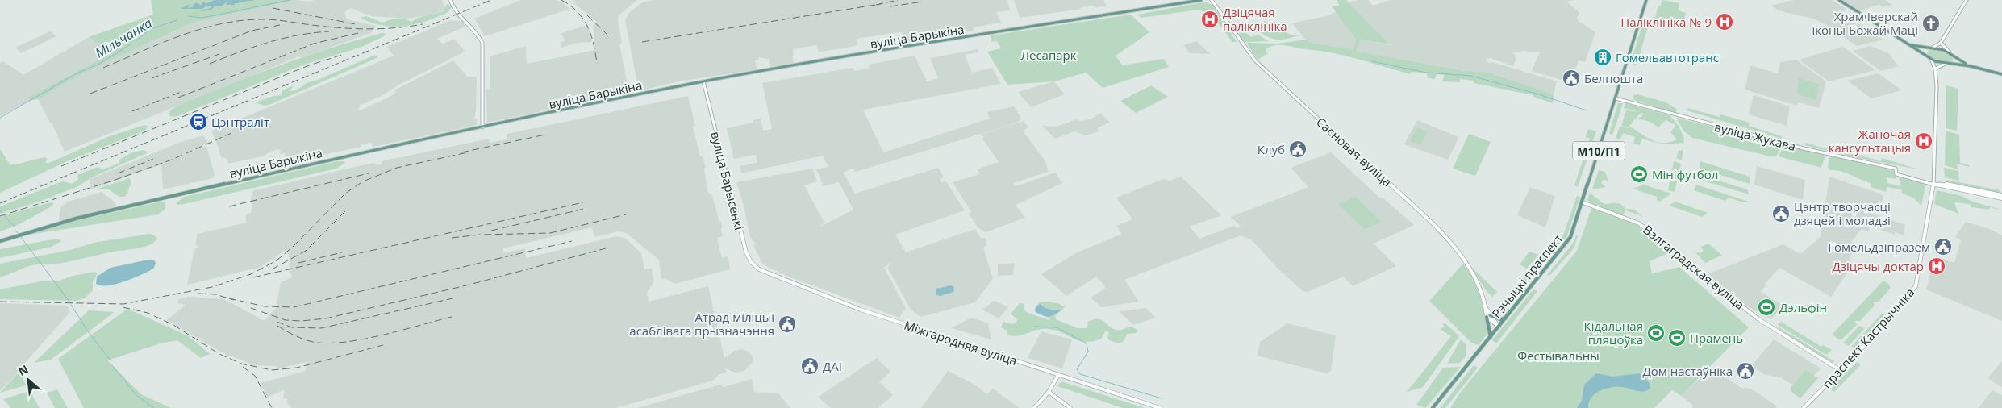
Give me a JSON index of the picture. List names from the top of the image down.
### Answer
{
  "streets": {
    "main road": [
      "вуліца Барыкіна",
      "вуліца Жукава",
      "М10/П1",
      "Сасновая вуліца",
      "вуліца Барысенкі",
      "Валгаградская вуліца",
      "Рэчыцкі праспект",
      "праспект Кастрычніка",
      "Міжгародняя вуліца"
    ]
  },
  "crossings": [
    ["вуліца Барыкіна", "вуліца Барысенкі"],
    ["вуліца Жукава", "Рэчыцкі праспект"],
    ["вуліца Жукава", "праспект Кастрычніка"],
    ["вуліца Барысенкі", "Міжгародняя вуліца"],
    ["Валгаградская вуліца", "Рэчыцкі праспект"],
    ["Валгаградская вуліца", "праспект Кастрычніка"]
  ],
  "water": ["Мільчанка"],
  "parks": ["Лесапарк", "Фестывальны"],
  "places": {
    "hospital": [
      "Дзіцячая паліклініка",
      "Паліклініка № 9",
      "Жаночая кансультацыя",
      "Дзіцячы доктар"
    ],
    "church": ["Храм Іверскай іконы Божай Маці"],
    "building": ["Гомельавтотранс"],
    "public building": [
      "Белпошта",
      "Клуб",
      "Цэнтр творчасці дзяцей і моладзі",
      "Гомельдзіпразем",
      "Атрад міліцыі асаблівага прызначэння",
      "ДАІ",
      "Дом настаўніка"
    ],
    "station": ["Цэнтраліт"],
    "sports": [
      "Мініфутбол",
      "Дэльфін",
      "Кідальная пляцоўка",
      "Прамень"
    ]
  },
  "north": "top left"
}
